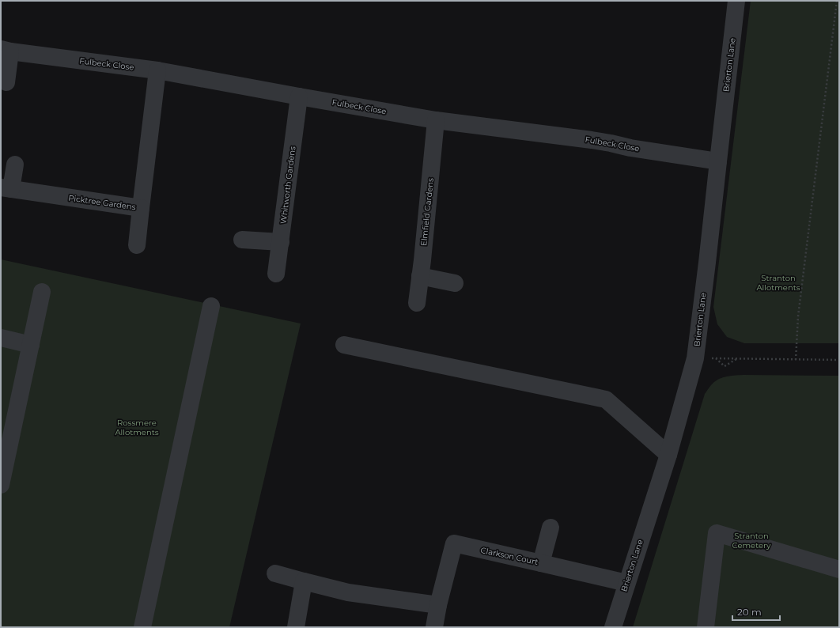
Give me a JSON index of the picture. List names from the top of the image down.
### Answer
{
  "streets": {
    "street": [
      "Fulbeck Close",
      "Brierton Lane",
      "Whitworth Gardens",
      "Picktree Gardens",
      "Elmfield Gardens",
      "Clarkson Court"
    ]
  },
  "crossings": [
    ["Fulbeck Close", "Brierton Lane"],
    ["Fulbeck Close", "Whitworth Gardens"],
    ["Fulbeck Close", "Picktree Gardens"],
    ["Fulbeck Close", "Elmfield Gardens"],
    ["Brierton Lane", "Clarkson Court"]
  ],
  "parks": ["Stranton Allotments", "Rossmere Allotments", "Stranton Cemetery"],
  "scale_bar": "20 m"
}
